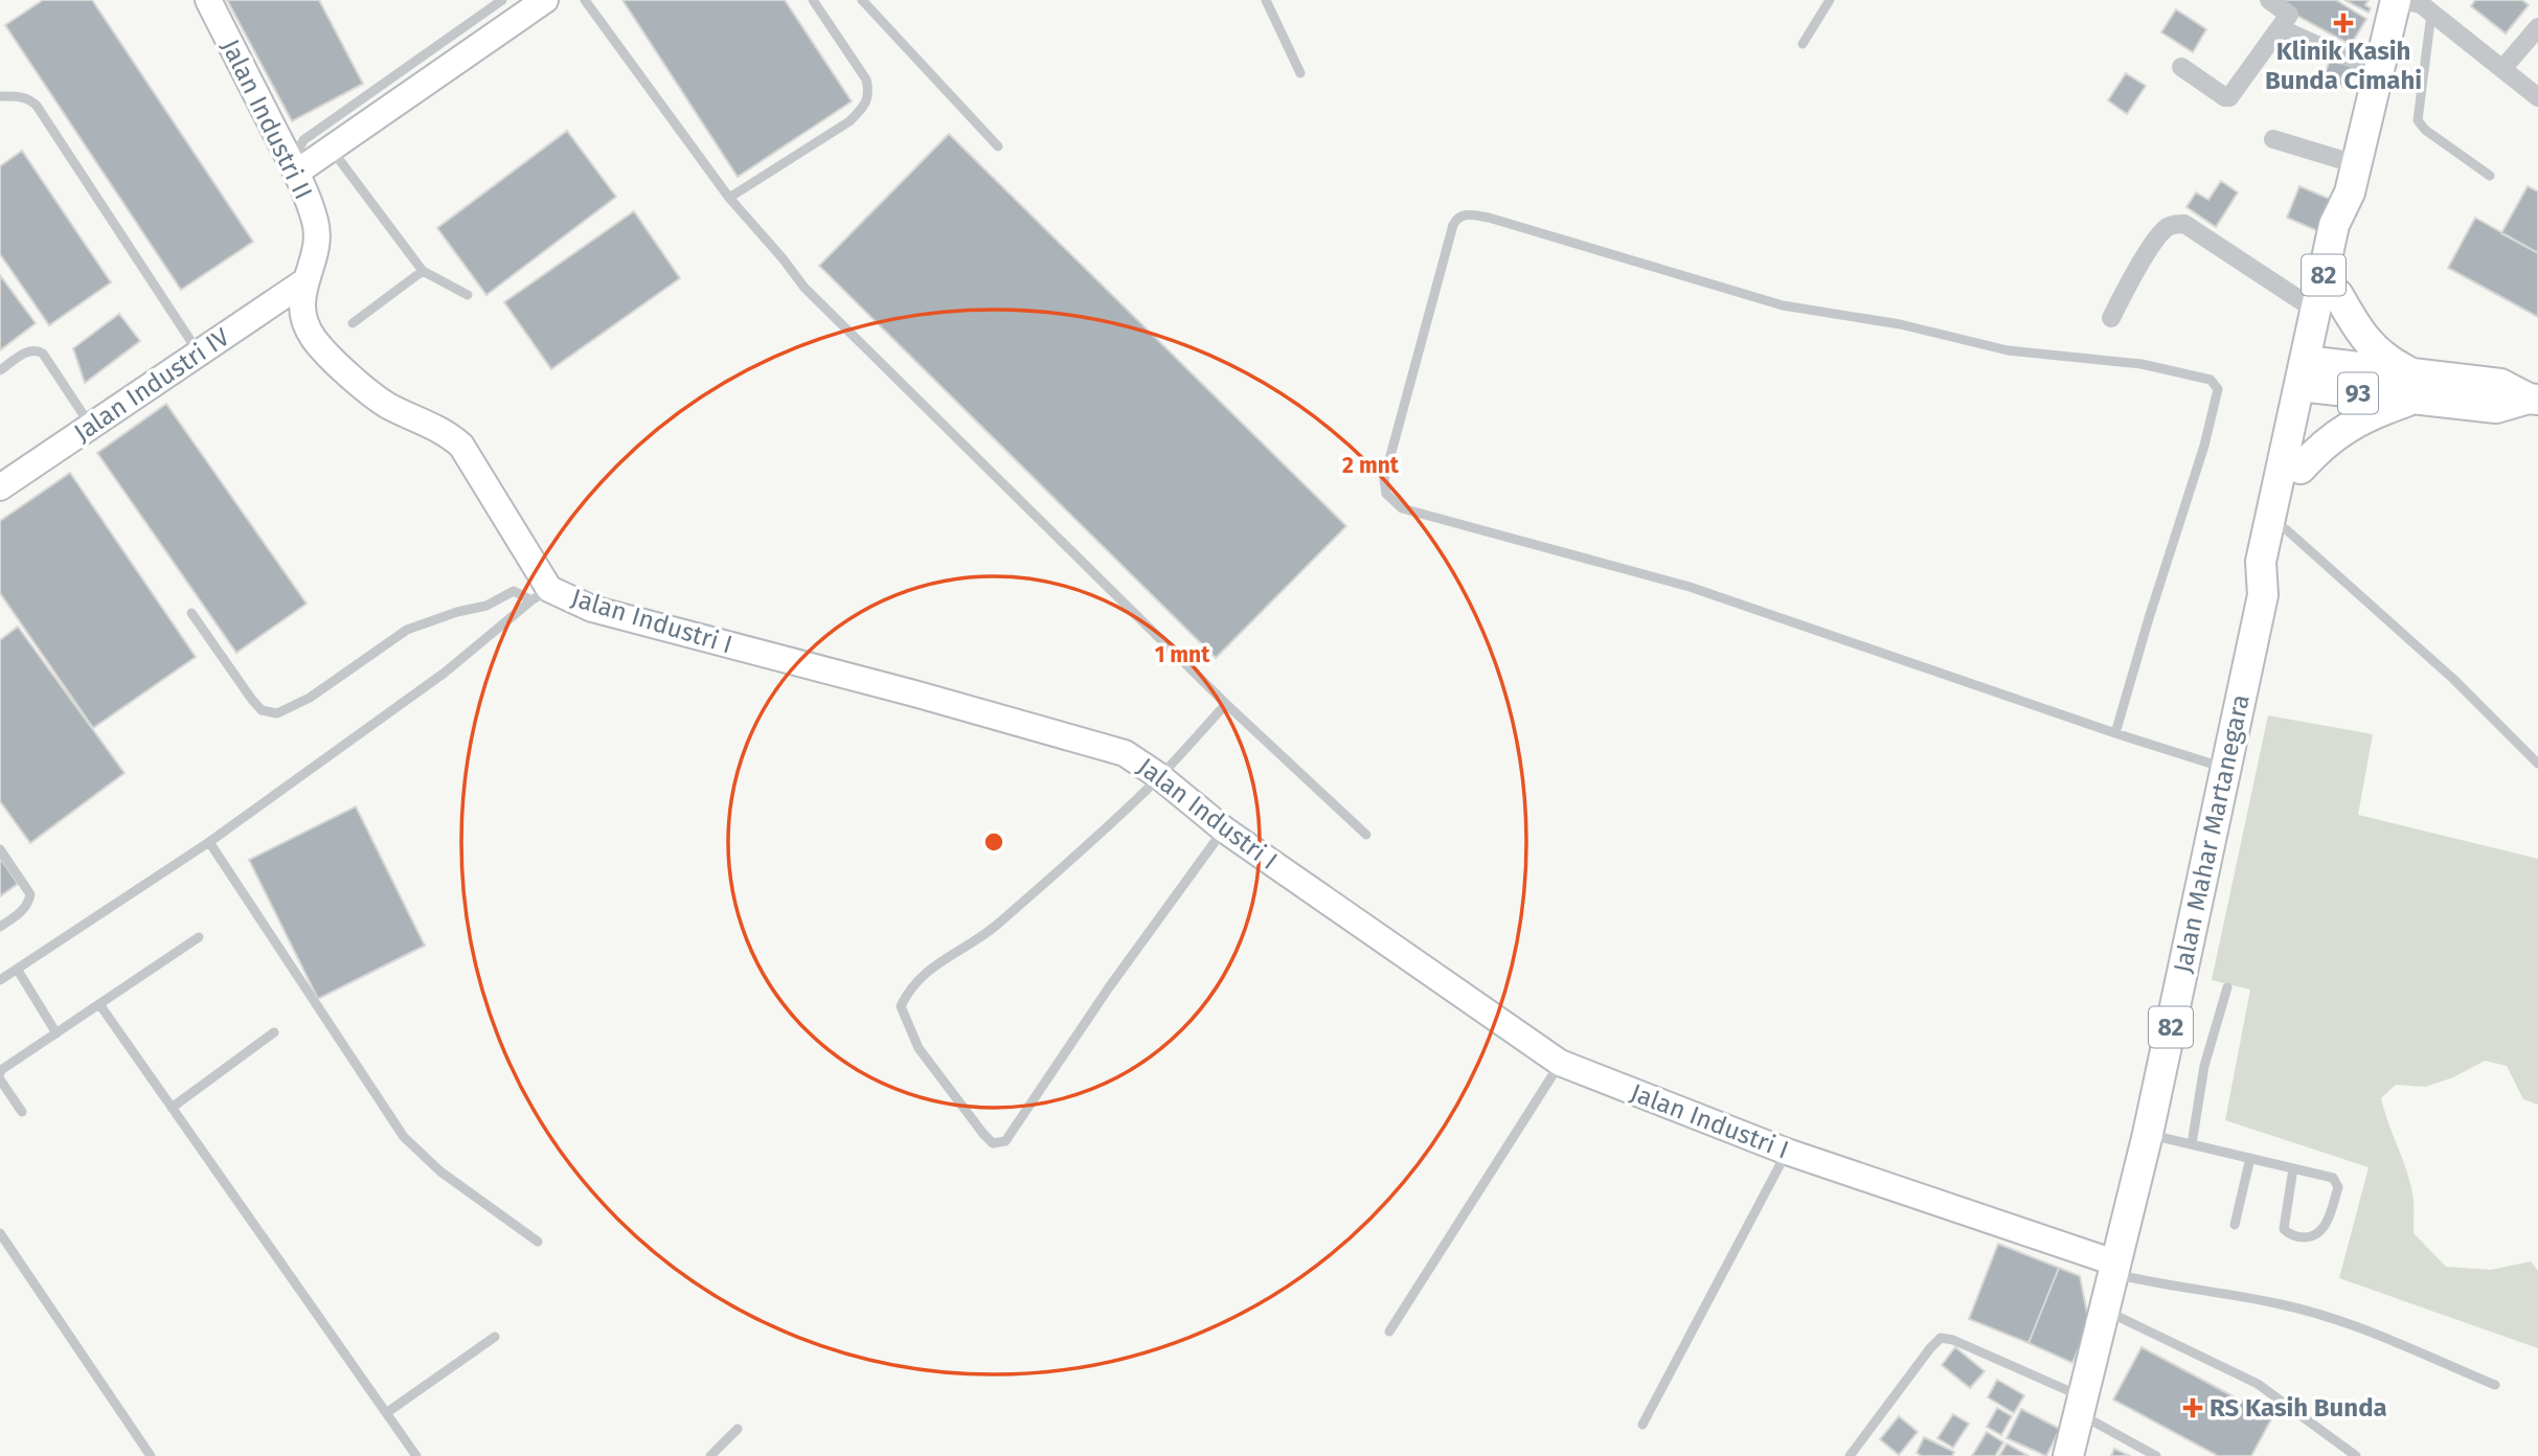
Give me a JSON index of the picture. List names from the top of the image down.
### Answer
{
  "streets": {
    "main road": [
      "Jalan Industri II",
      "82",
      "Jalan Industri IV",
      "93",
      "Jalan Industri I",
      "Jalan Mahar Martanegara"
    ]
  },
  "crossings": [
    ["Jalan Industri II", "Jalan Industri IV"],
    ["Jalan Industri II", "Jalan Industri I"],
    ["Jalan Industri IV", "Jalan Industri I"],
    ["93", "Jalan Mahar Martanegara"],
    ["Jalan Industri I", "Jalan Mahar Martanegara"]
  ],
  "places": {
    "health": ["Klinik Kasih Bunda Cimahi", "RS Kasih Bunda"]
  },
  "rings": ["2 mnt", "1 mnt"]
}
